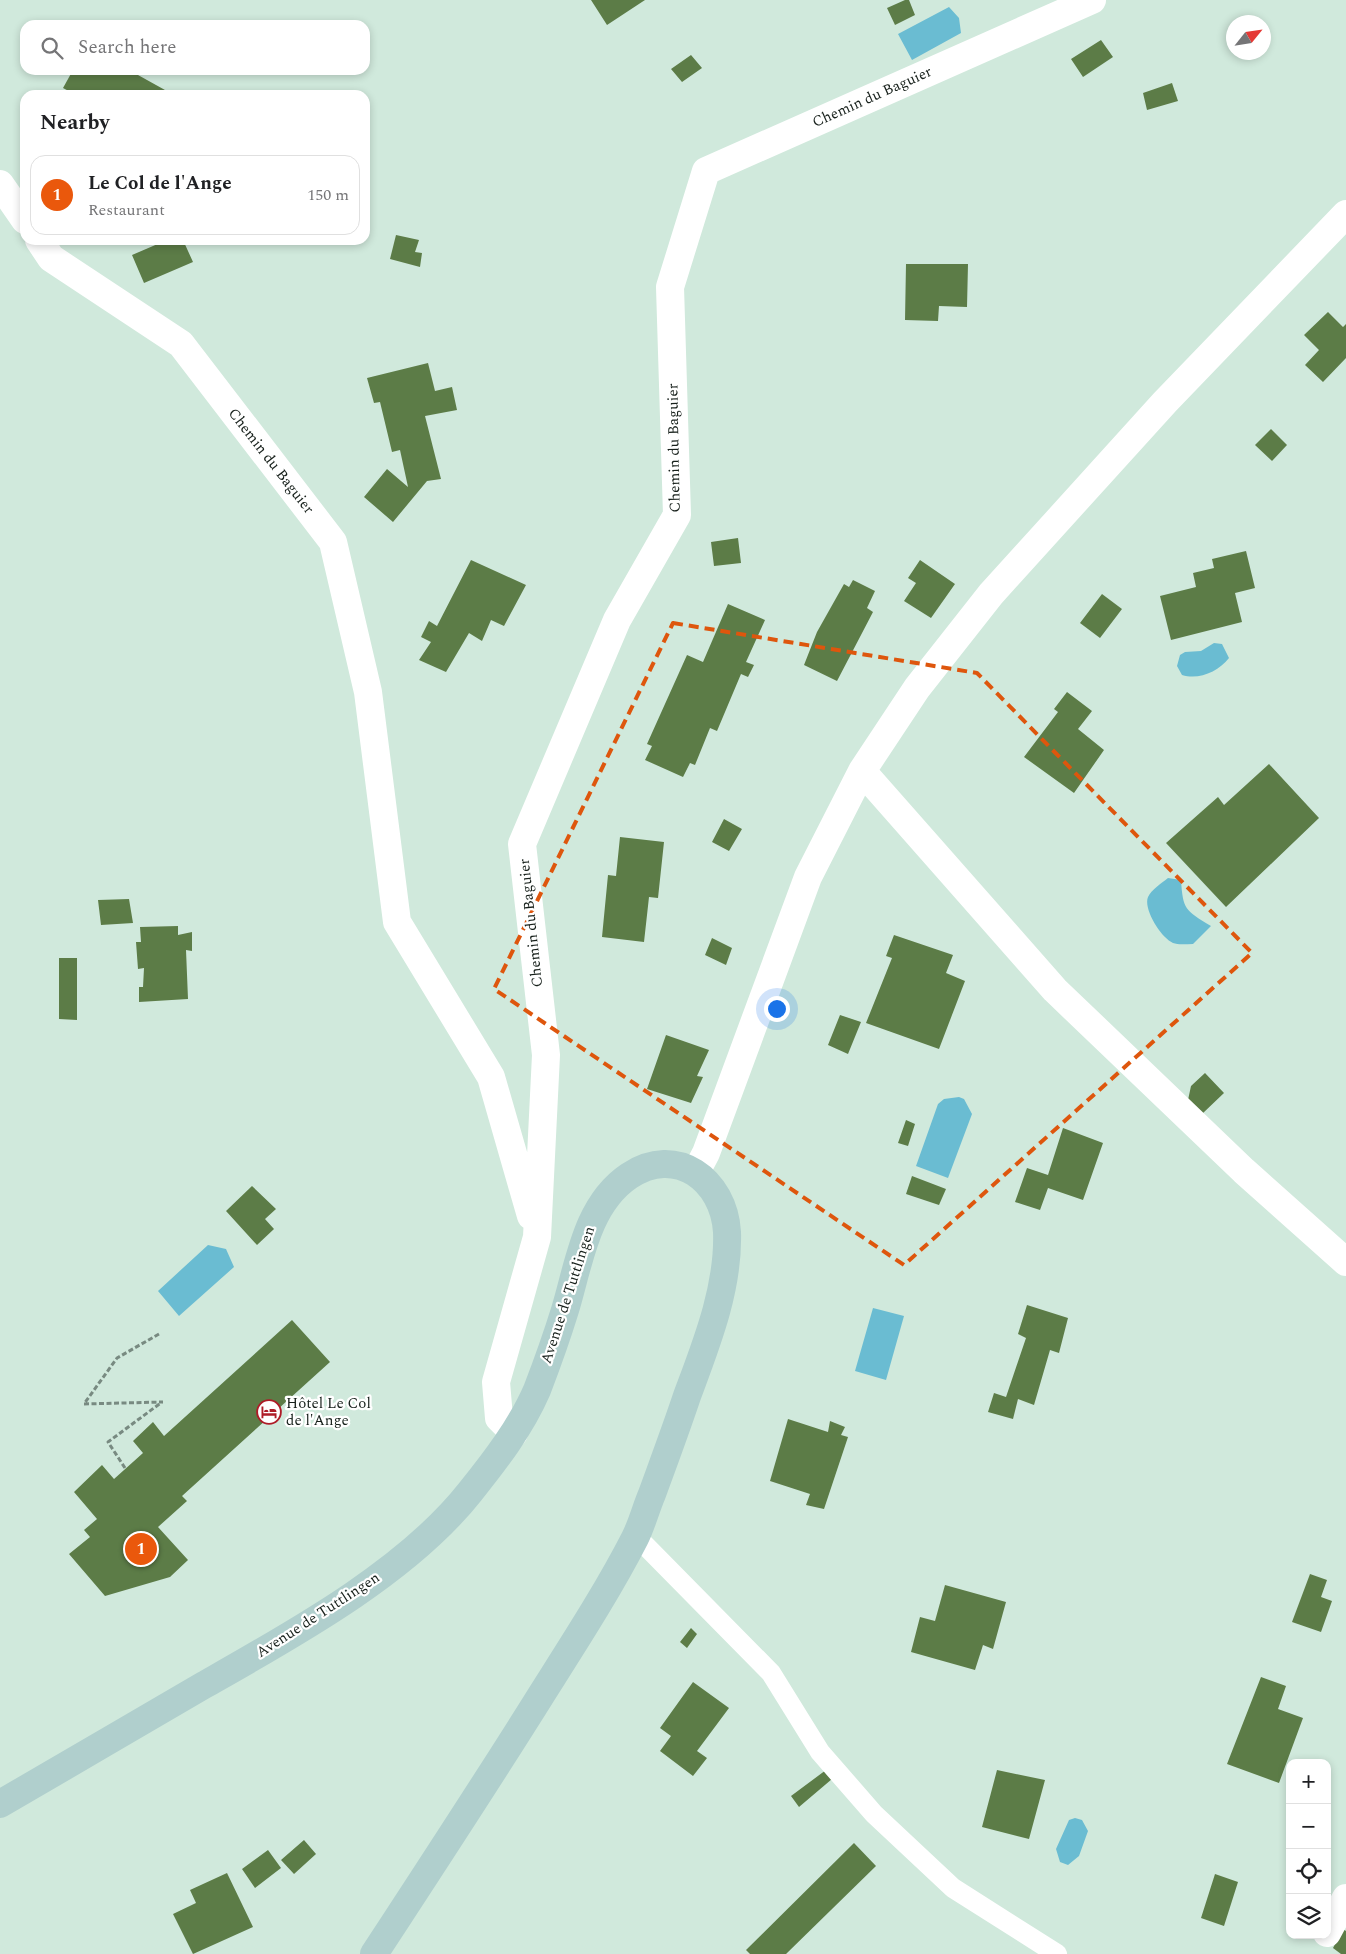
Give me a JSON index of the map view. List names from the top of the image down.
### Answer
{
  "streets": {
    "main road": ["Avenue de Tuttlingen"],
    "street": ["Chemin du Baguier"]
  },
  "crossings": [
    ["Chemin du Baguier", "Avenue de Tuttlingen"]
  ],
  "places": {
    "hotel": ["Hôtel Le Col de l'Ange"]
  },
  "north": "top right",
  "page": {
    "search": "Search here",
    "heading": "Nearby",
    "list": [
      {
        "mark": "1",
        "name": "Le Col de l'Ange",
        "note": "Restaurant",
        "value": "150 m"
      }
    ],
    "pins": "1",
    "map_buttons": ["+", "−"]
  }
}
